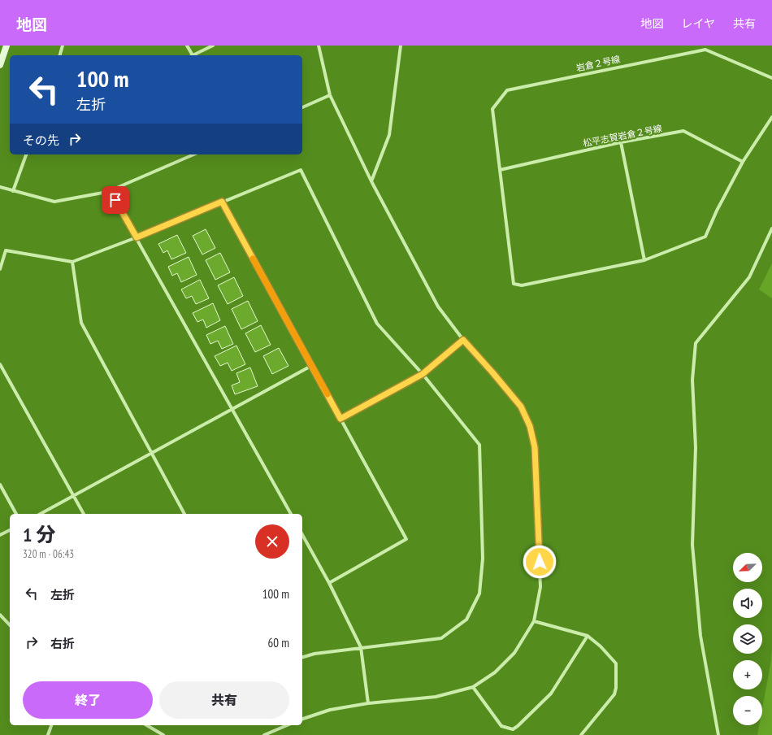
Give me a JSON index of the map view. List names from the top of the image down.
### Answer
{
  "streets": {
    "street": ["岩倉２号線", "松平志賀岩倉２号線"]
  },
  "crossings": [
    ["岩倉２号線", "松平志賀岩倉２号線"]
  ],
  "north": "bottom left",
  "page": {
    "header": "地図",
    "nav": ["地図", "レイヤ", "共有"],
    "turn": ["100 m", "左折"],
    "then": "その先",
    "heading": ["1 分", "320 m · 06:43"],
    "map_buttons": ["+", "−"],
    "list": [
      {
        "name": "左折",
        "value": "100 m"
      },
      {
        "name": "右折",
        "value": "60 m"
      }
    ],
    "buttons": ["終了", "共有"]
  }
}
